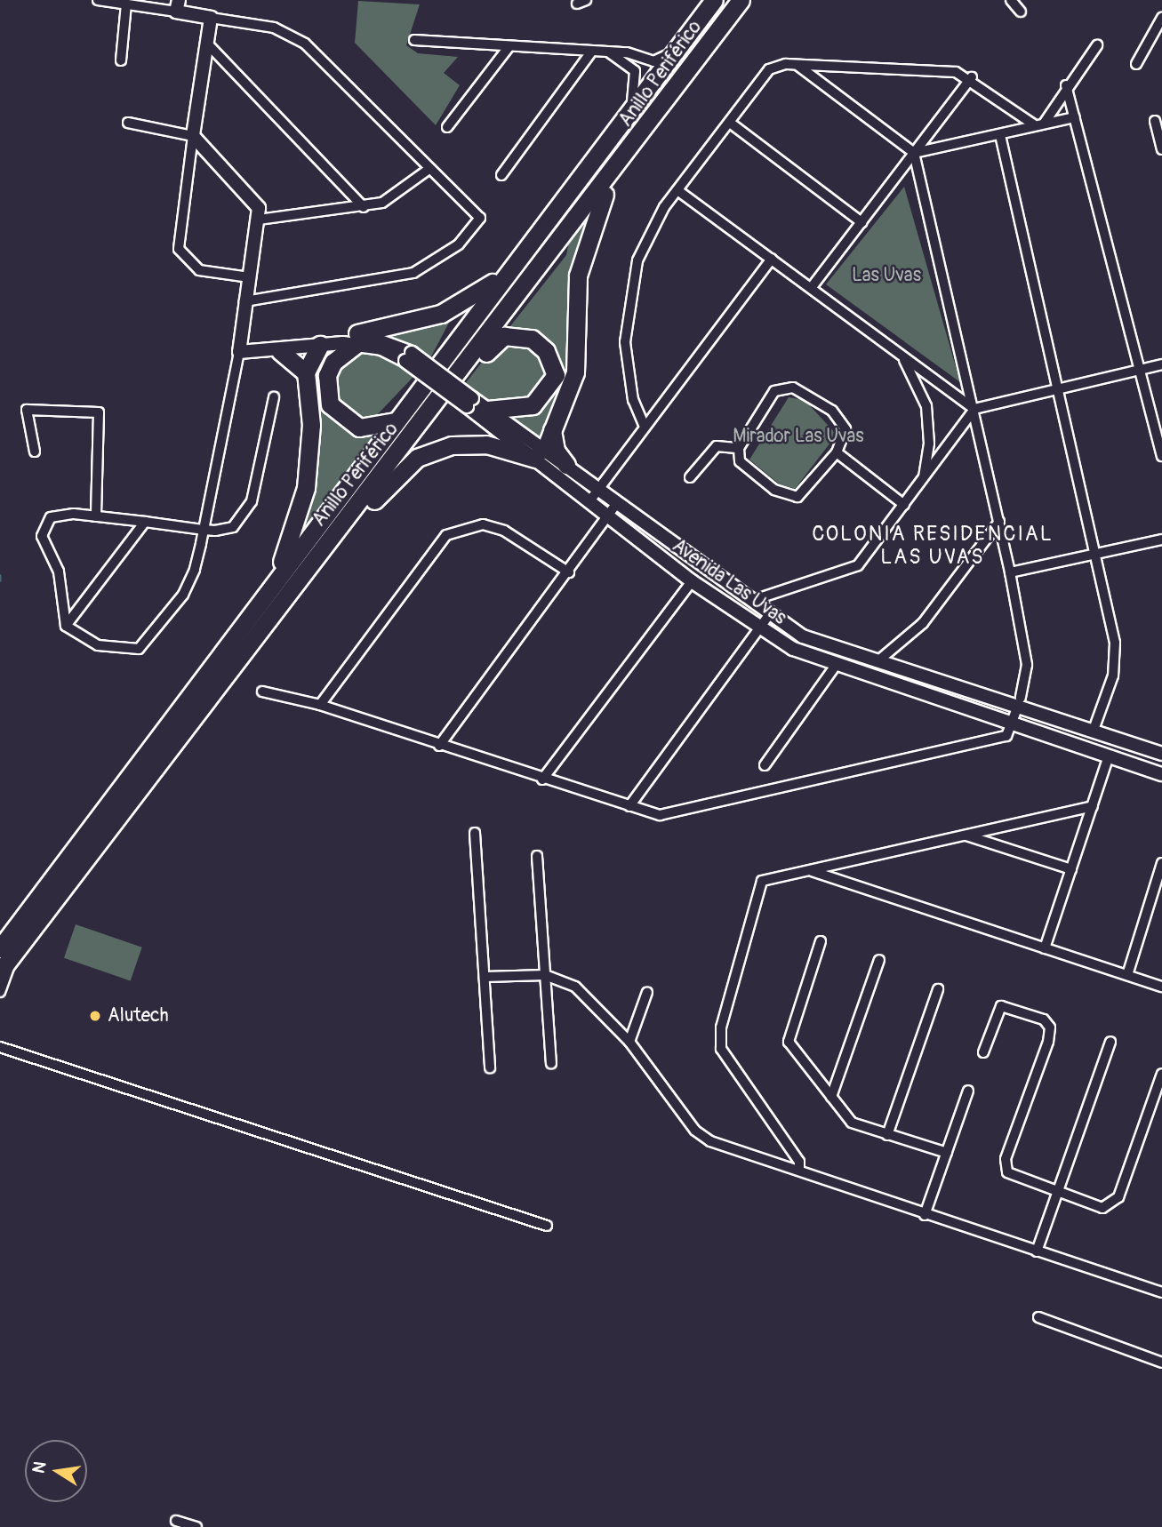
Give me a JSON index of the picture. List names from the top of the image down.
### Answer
{
  "streets": {
    "highway": ["Anillo Periférico"],
    "street": ["Avenida Las Uvas"]
  },
  "districts": ["COLONIA RESIDENCIAL LAS UVAS"],
  "parks": ["Las Uvas", "Mirador Las Uvas"],
  "places": ["Alutech"],
  "north": "left"
}
